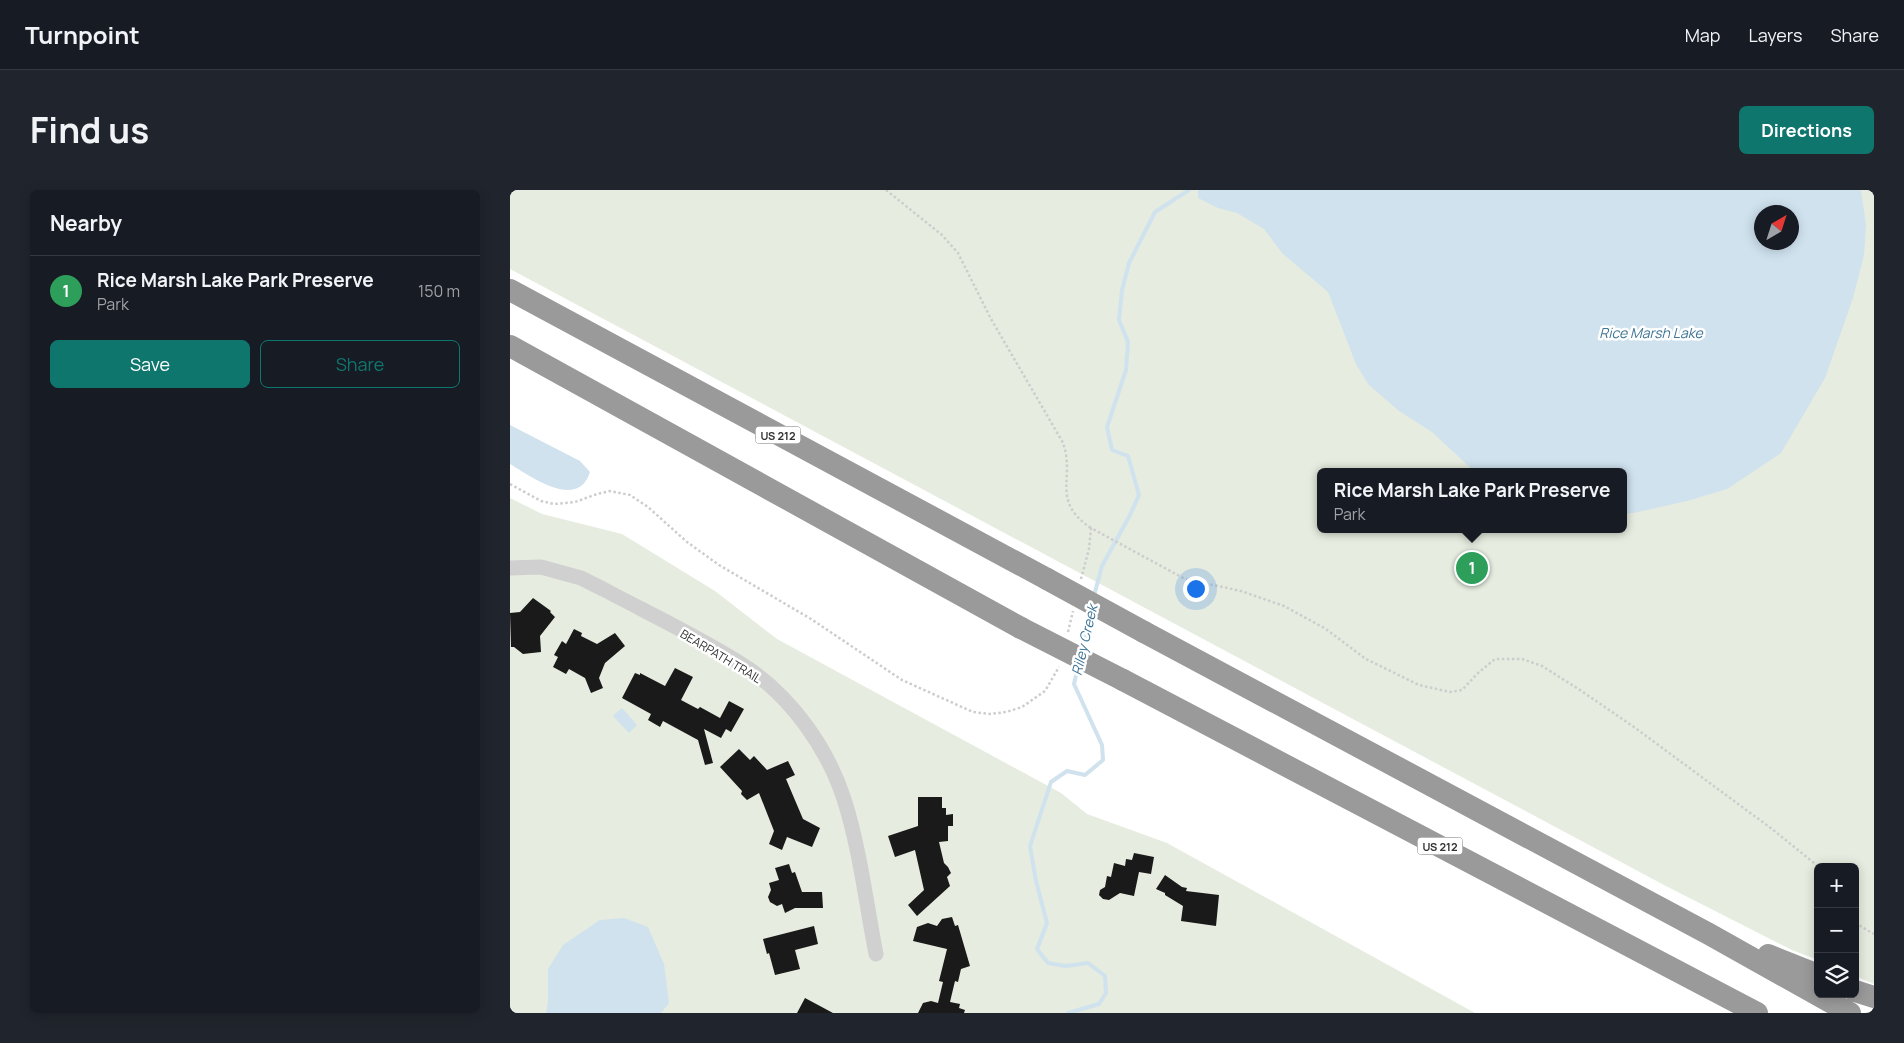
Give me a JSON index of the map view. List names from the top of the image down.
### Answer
{
  "streets": {
    "highway": ["US 212"],
    "street": ["BEARPATH TRAIL"]
  },
  "water": ["Rice Marsh Lake", "Riley Creek"],
  "north": "top right",
  "page": {
    "header": "Turnpoint",
    "nav": ["Map", "Layers", "Share"],
    "title": "Find us",
    "buttons": [
      "Directions",
      ["Save", "Share"]
    ],
    "heading": "Nearby",
    "list": [
      {
        "mark": "1",
        "name": "Rice Marsh Lake Park Preserve",
        "note": "Park",
        "value": "150 m"
      }
    ],
    "popup": ["Rice Marsh Lake Park Preserve", "Park"],
    "pins": "1",
    "map_buttons": ["+", "−"]
  }
}
